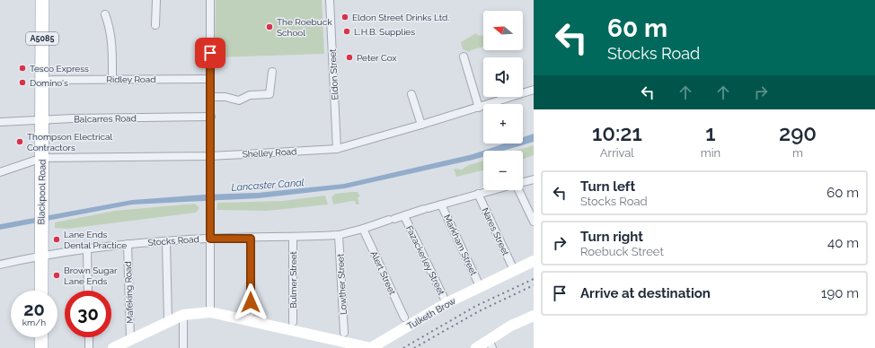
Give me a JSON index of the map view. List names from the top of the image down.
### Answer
{
  "streets": {
    "highway": ["A5085", "Blackpool Road"],
    "street": [
      "Eldon Street",
      "Ridley Road",
      "Balcarres Road",
      "Shelley Road",
      "Nares Street",
      "Stocks Road",
      "Markham Street",
      "Fazackerley Street",
      "Alert Street",
      "Bulmer Street",
      "Lowther Street",
      "Mafeking Road",
      "Tulketh Brow"
    ]
  },
  "crossings": [
    ["Eldon Street", "Shelley Road"],
    ["Balcarres Road", "Blackpool Road"],
    ["Shelley Road", "Blackpool Road"],
    ["Blackpool Road", "Stocks Road"],
    ["Nares Street", "Stocks Road"],
    ["Nares Street", "Tulketh Brow"],
    ["Stocks Road", "Markham Street"],
    ["Stocks Road", "Fazackerley Street"],
    ["Stocks Road", "Alert Street"],
    ["Stocks Road", "Bulmer Street"],
    ["Stocks Road", "Lowther Street"],
    ["Stocks Road", "Mafeking Road"],
    ["Markham Street", "Tulketh Brow"],
    ["Fazackerley Street", "Tulketh Brow"],
    ["Mafeking Road", "Tulketh Brow"]
  ],
  "water": ["Lancaster Canal"],
  "places": [
    "Eldon Street Drinks Ltd.",
    "The Roebuck School",
    "L.H.B. Supplies",
    "Peter Cox",
    "Tesco Express",
    "Domino's",
    "Thompson Electrical Contractors",
    "Lane Ends Dental Practice",
    "Brown Sugar Lane Ends"
  ],
  "north": "left",
  "page": {
    "turn": ["60 m", "Stocks Road"],
    "map_buttons": ["+", "−"],
    "eta": [
      "10:21",
      "Arrival",
      "1",
      "min",
      "290",
      "m"
    ],
    "list": [
      {
        "name": "Turn left",
        "note": "Stocks Road",
        "value": "60 m"
      },
      {
        "name": "Turn right",
        "note": "Roebuck Street",
        "value": "40 m"
      },
      {
        "name": "Arrive at destination",
        "value": "190 m"
      }
    ],
    "speed": "20 km/h",
    "limit": "30"
  }
}
